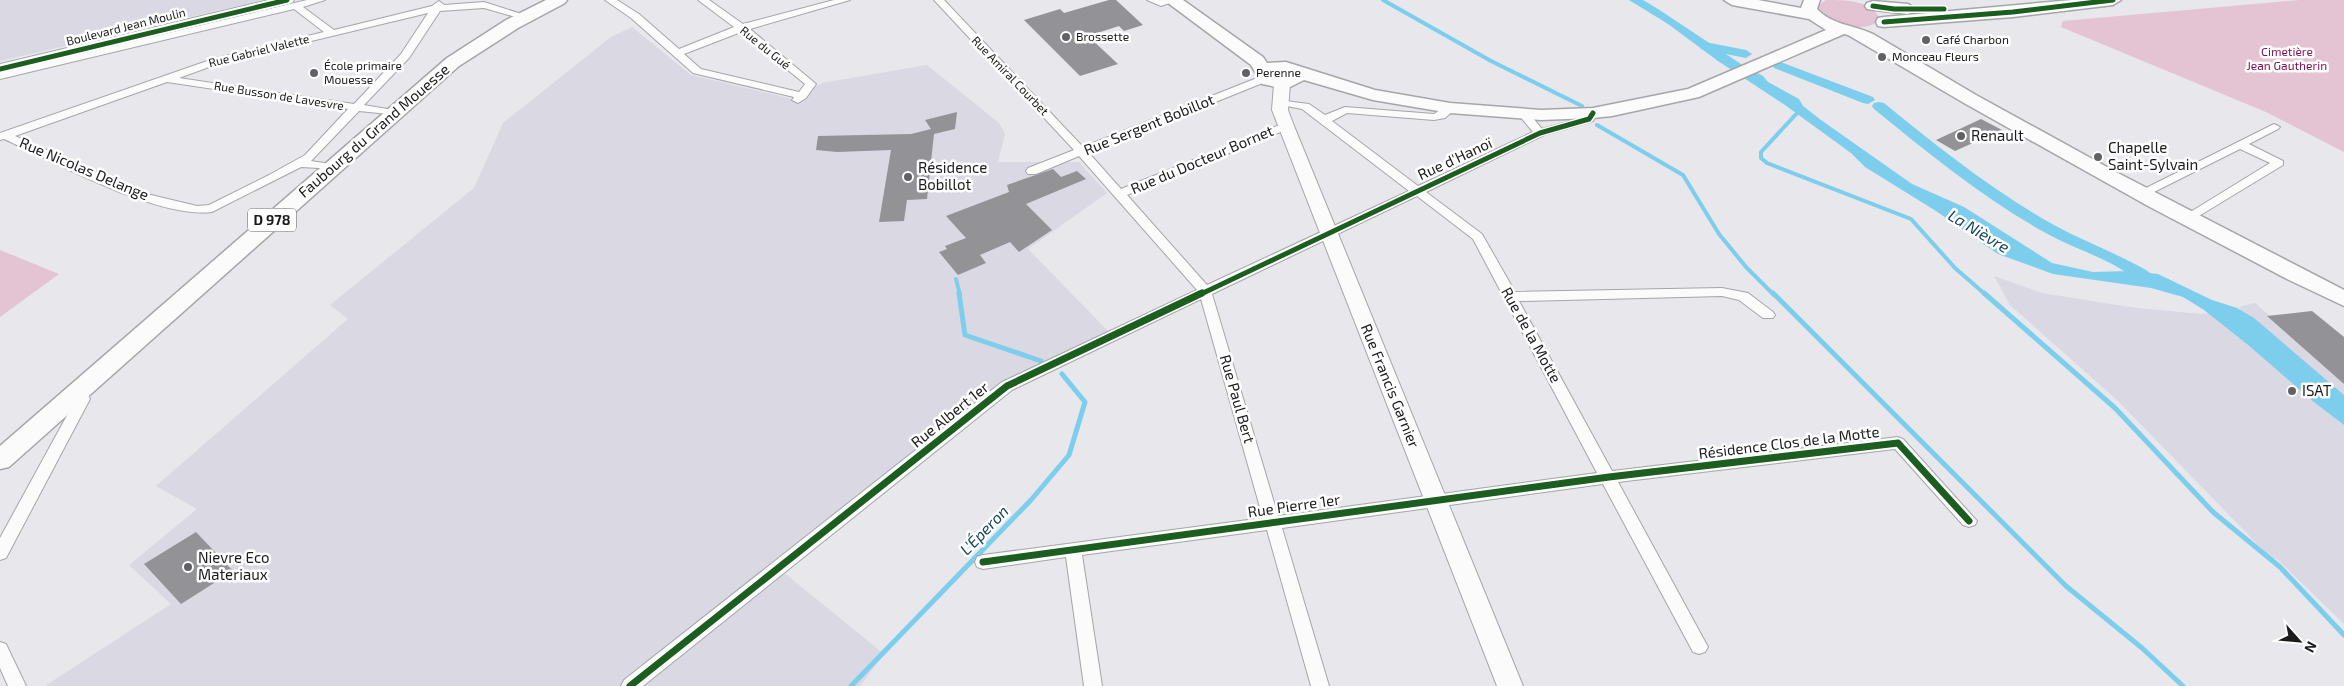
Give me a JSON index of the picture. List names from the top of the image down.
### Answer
{
  "streets": {
    "main road": ["Faubourg du Grand Mouesse", "D 978"],
    "street": [
      "Boulevard Jean Moulin",
      "Rue du Gué",
      "Rue Gabriel Valette",
      "Rue Amiral Courbet",
      "Rue Busson de Lavesvre",
      "Rue Sergent Bobillot",
      "Rue d'Hanoï",
      "Rue du Docteur Bornet",
      "Rue Nicolas Delange",
      "Rue de la Motte",
      "Rue Francis Garnier",
      "Rue Paul Bert",
      "Rue Albert 1er",
      "Résidence Clos de la Motte",
      "Rue Pierre 1er"
    ]
  },
  "crossings": [
    ["Rue Gabriel Valette", "Rue Busson de Lavesvre"],
    ["Rue Gabriel Valette", "Faubourg du Grand Mouesse"],
    ["Rue Gabriel Valette", "Rue Nicolas Delange"],
    ["Rue Amiral Courbet", "Rue Sergent Bobillot"],
    ["Rue Amiral Courbet", "Rue Paul Bert"],
    ["Rue Busson de Lavesvre", "Faubourg du Grand Mouesse"],
    ["Rue Sergent Bobillot", "Rue de la Motte"],
    ["Rue Sergent Bobillot", "Rue Francis Garnier"],
    ["Rue Sergent Bobillot", "Rue Paul Bert"],
    ["Faubourg du Grand Mouesse", "Rue Nicolas Delange"],
    ["Rue d'Hanoï", "Rue de la Motte"],
    ["Rue d'Hanoï", "Rue Francis Garnier"],
    ["Rue d'Hanoï", "Rue Albert 1er"],
    ["Rue du Docteur Bornet", "Rue Francis Garnier"],
    ["Rue du Docteur Bornet", "Rue Paul Bert"],
    ["Rue de la Motte", "Rue Francis Garnier"],
    ["Rue de la Motte", "Résidence Clos de la Motte"],
    ["Rue de la Motte", "Rue Pierre 1er"],
    ["Rue Francis Garnier", "Rue Albert 1er"],
    ["Rue Francis Garnier", "Rue Pierre 1er"],
    ["Rue Paul Bert", "Rue Albert 1er"],
    ["Rue Paul Bert", "Rue Pierre 1er"],
    ["Résidence Clos de la Motte", "Rue Pierre 1er"]
  ],
  "water": ["La Nièvre", "L'Éperon"],
  "parks": ["Cimetière Jean Gautherin"],
  "places": [
    "Brossette",
    "Café Charbon",
    "Monceau Fleurs",
    "École primaire Mouesse",
    "Perenne",
    "Renault",
    "Chapelle Saint-Sylvain",
    "Résidence Bobillot",
    "ISAT",
    "Nievre Eco Materiaux"
  ],
  "north": "bottom right"
}
